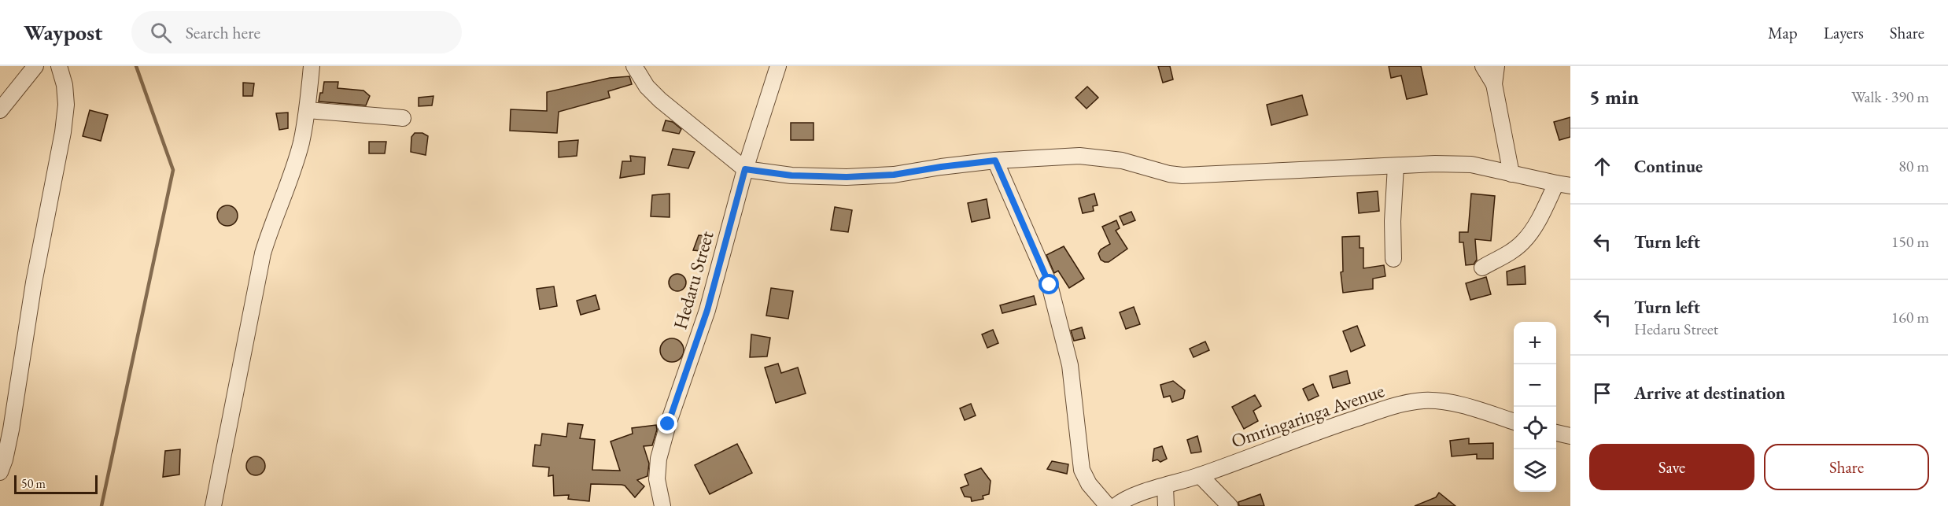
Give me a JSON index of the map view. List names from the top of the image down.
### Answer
{
  "streets": {
    "street": ["Hedaru Street", "Omringaringa Avenue"]
  },
  "scale_bar": "50 m",
  "page": {
    "header": "Waypost",
    "search": "Search here",
    "nav": ["Map", "Layers", "Share"],
    "heading": ["5 min", "Walk · 390 m"],
    "list": [
      ["Continue", "80 m"],
      ["Turn left", "150 m"],
      ["Turn left", "Hedaru Street", "160 m"],
      "Arrive at destination"
    ],
    "map_buttons": ["+", "−"],
    "buttons": ["Save", "Share"],
    "scale": "50 m"
  }
}
